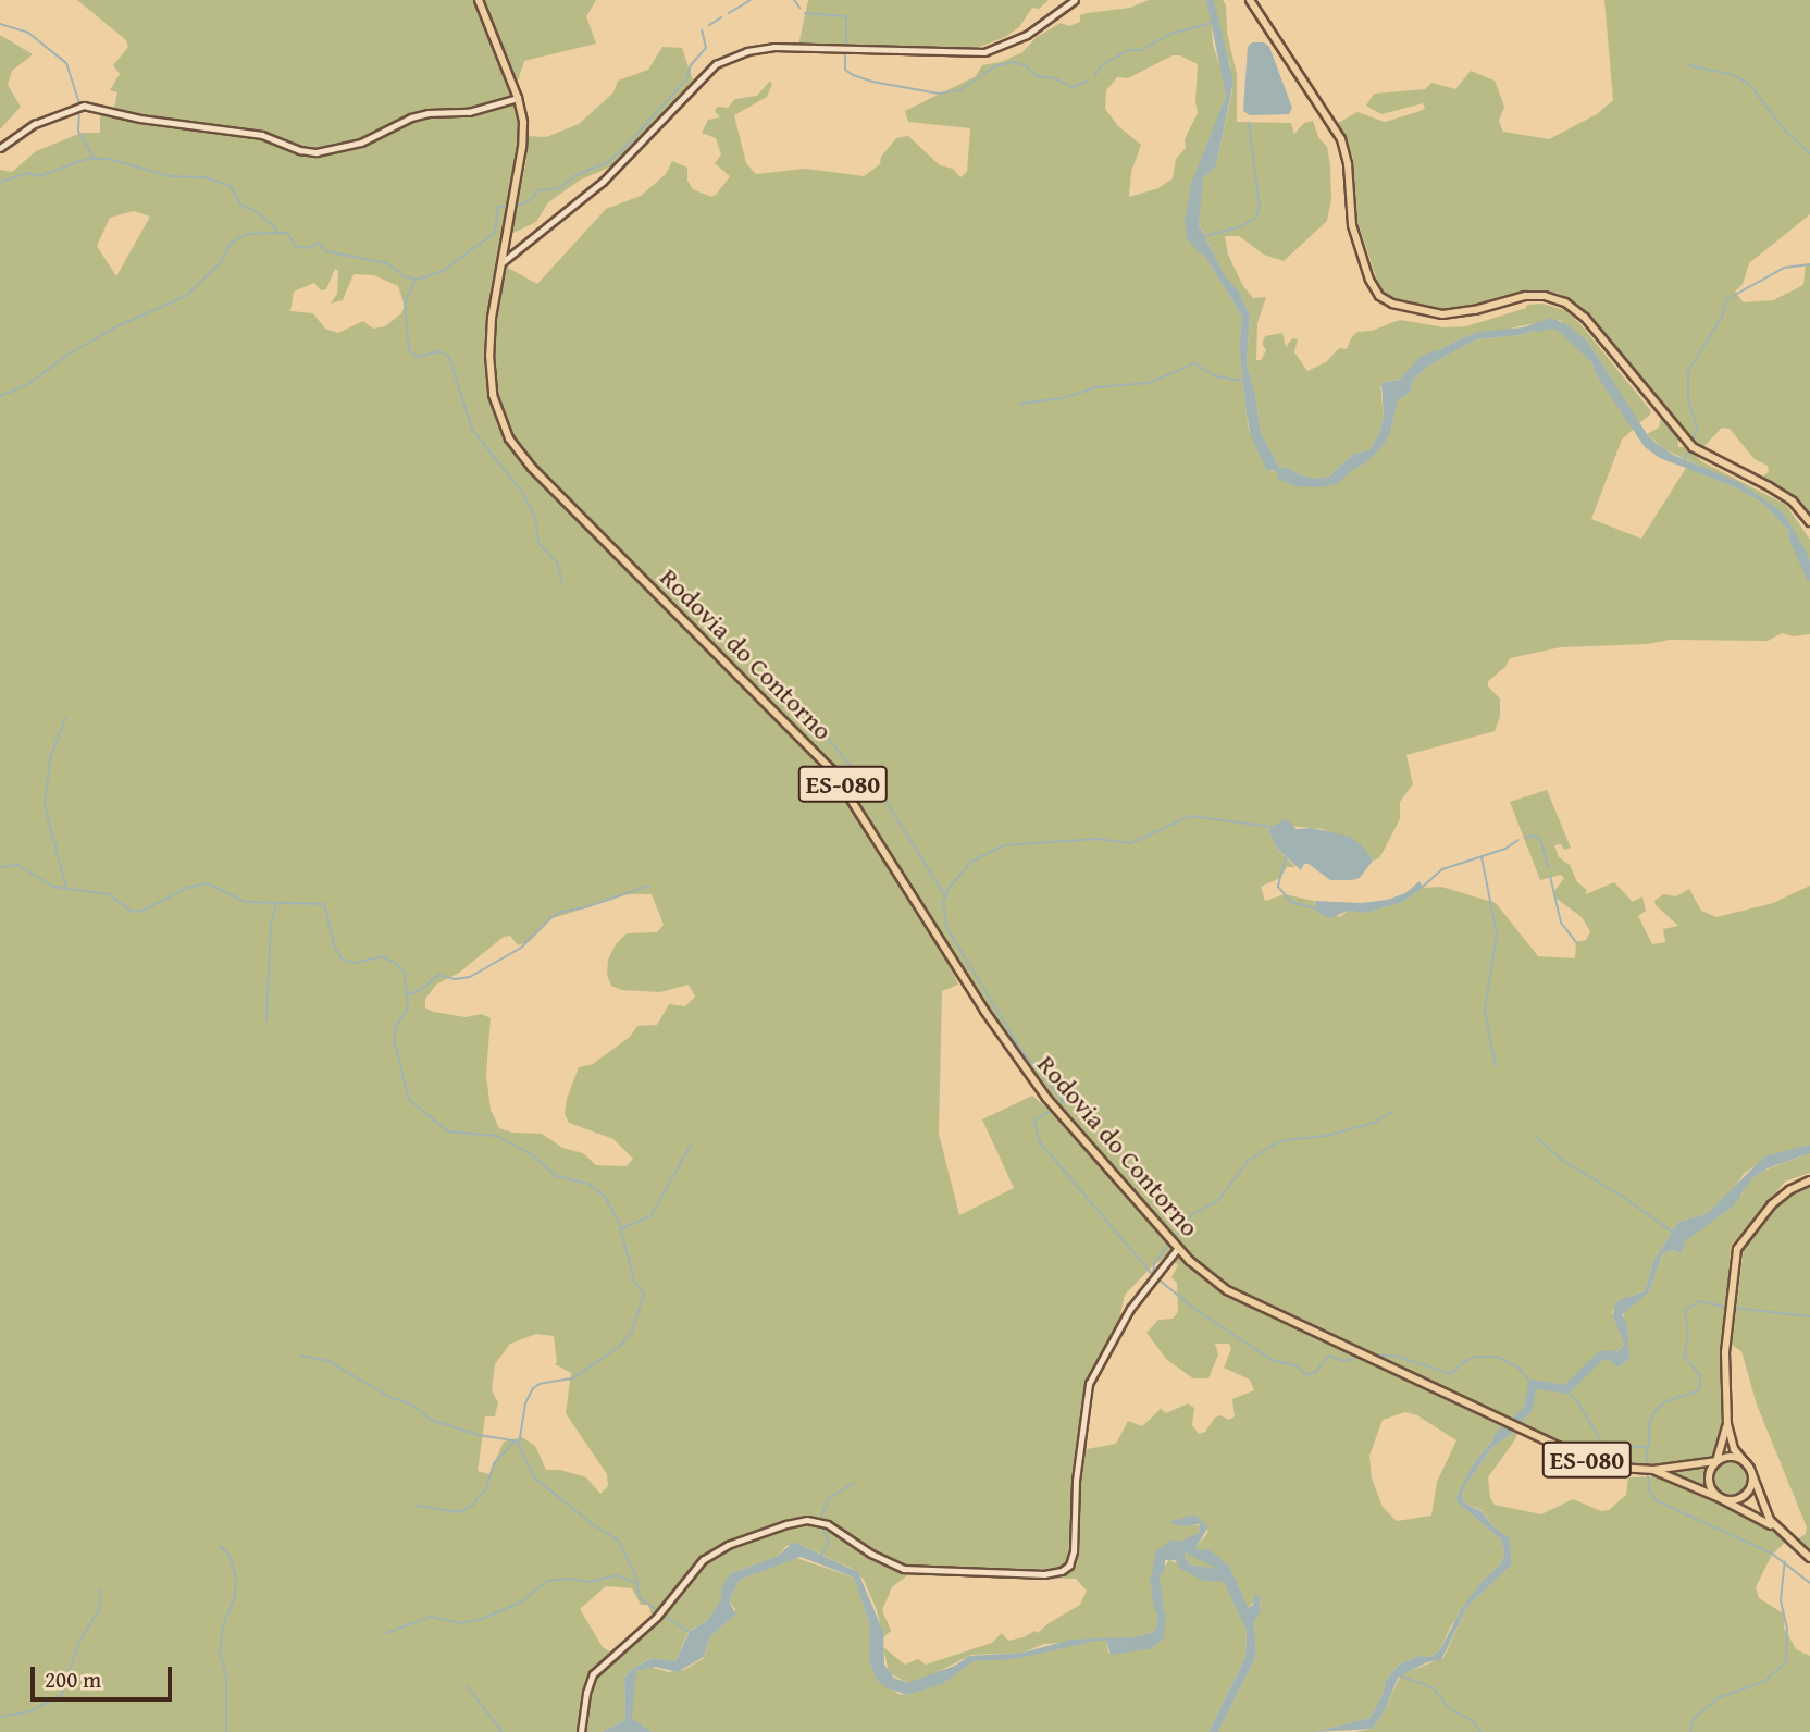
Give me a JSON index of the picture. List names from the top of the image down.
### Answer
{
  "streets": {
    "main road": ["Rodovia do Contorno", "ES-080"]
  },
  "crossings": [
    ["Rodovia do Contorno", "ES-080"]
  ],
  "scale_bar": "200 m"
}
